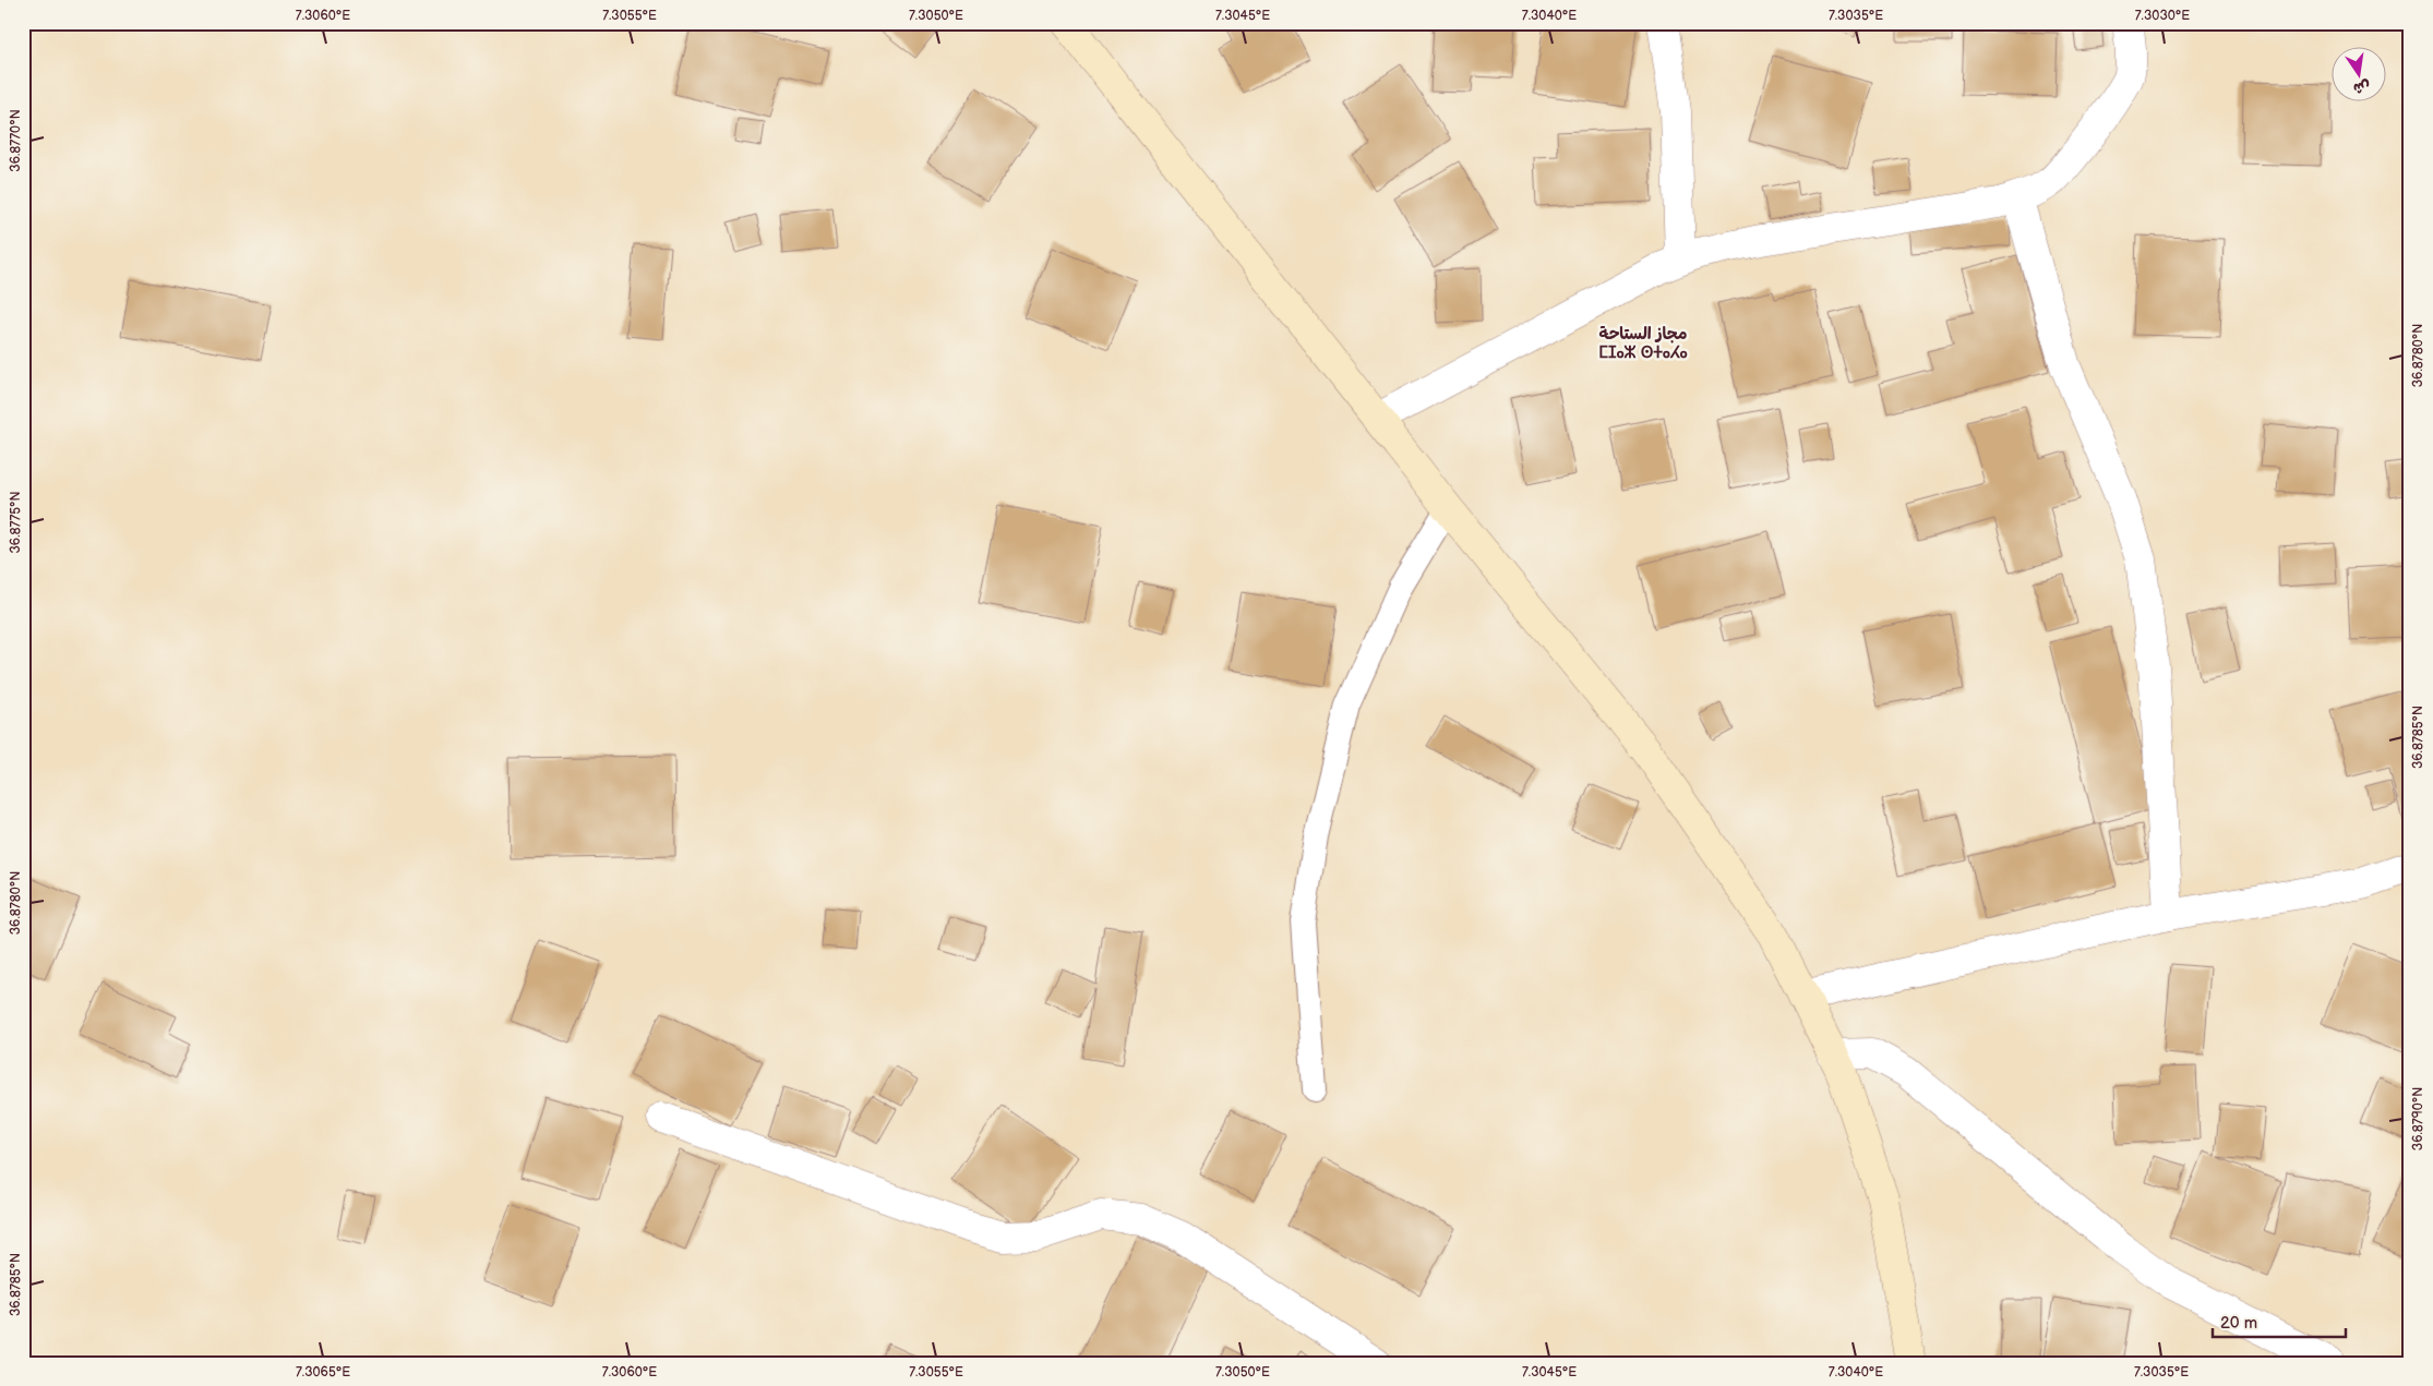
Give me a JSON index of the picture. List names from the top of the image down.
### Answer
{
  "districts": ["مجاز الستاحة ⵎⵊⴰⵣ ⵙⵜⴰⵃⴰ"],
  "scale_bar": "20 m",
  "north": "bottom",
  "coordinates": [
    "7.3060°E",
    "7.3055°E",
    "7.3050°E",
    "7.3045°E",
    "7.3040°E",
    "7.3035°E",
    "7.3030°E",
    "36.8770°N",
    "36.8780°N",
    "36.8775°N",
    "36.8785°N",
    "36.8790°N",
    "7.3065°E"
  ]
}
